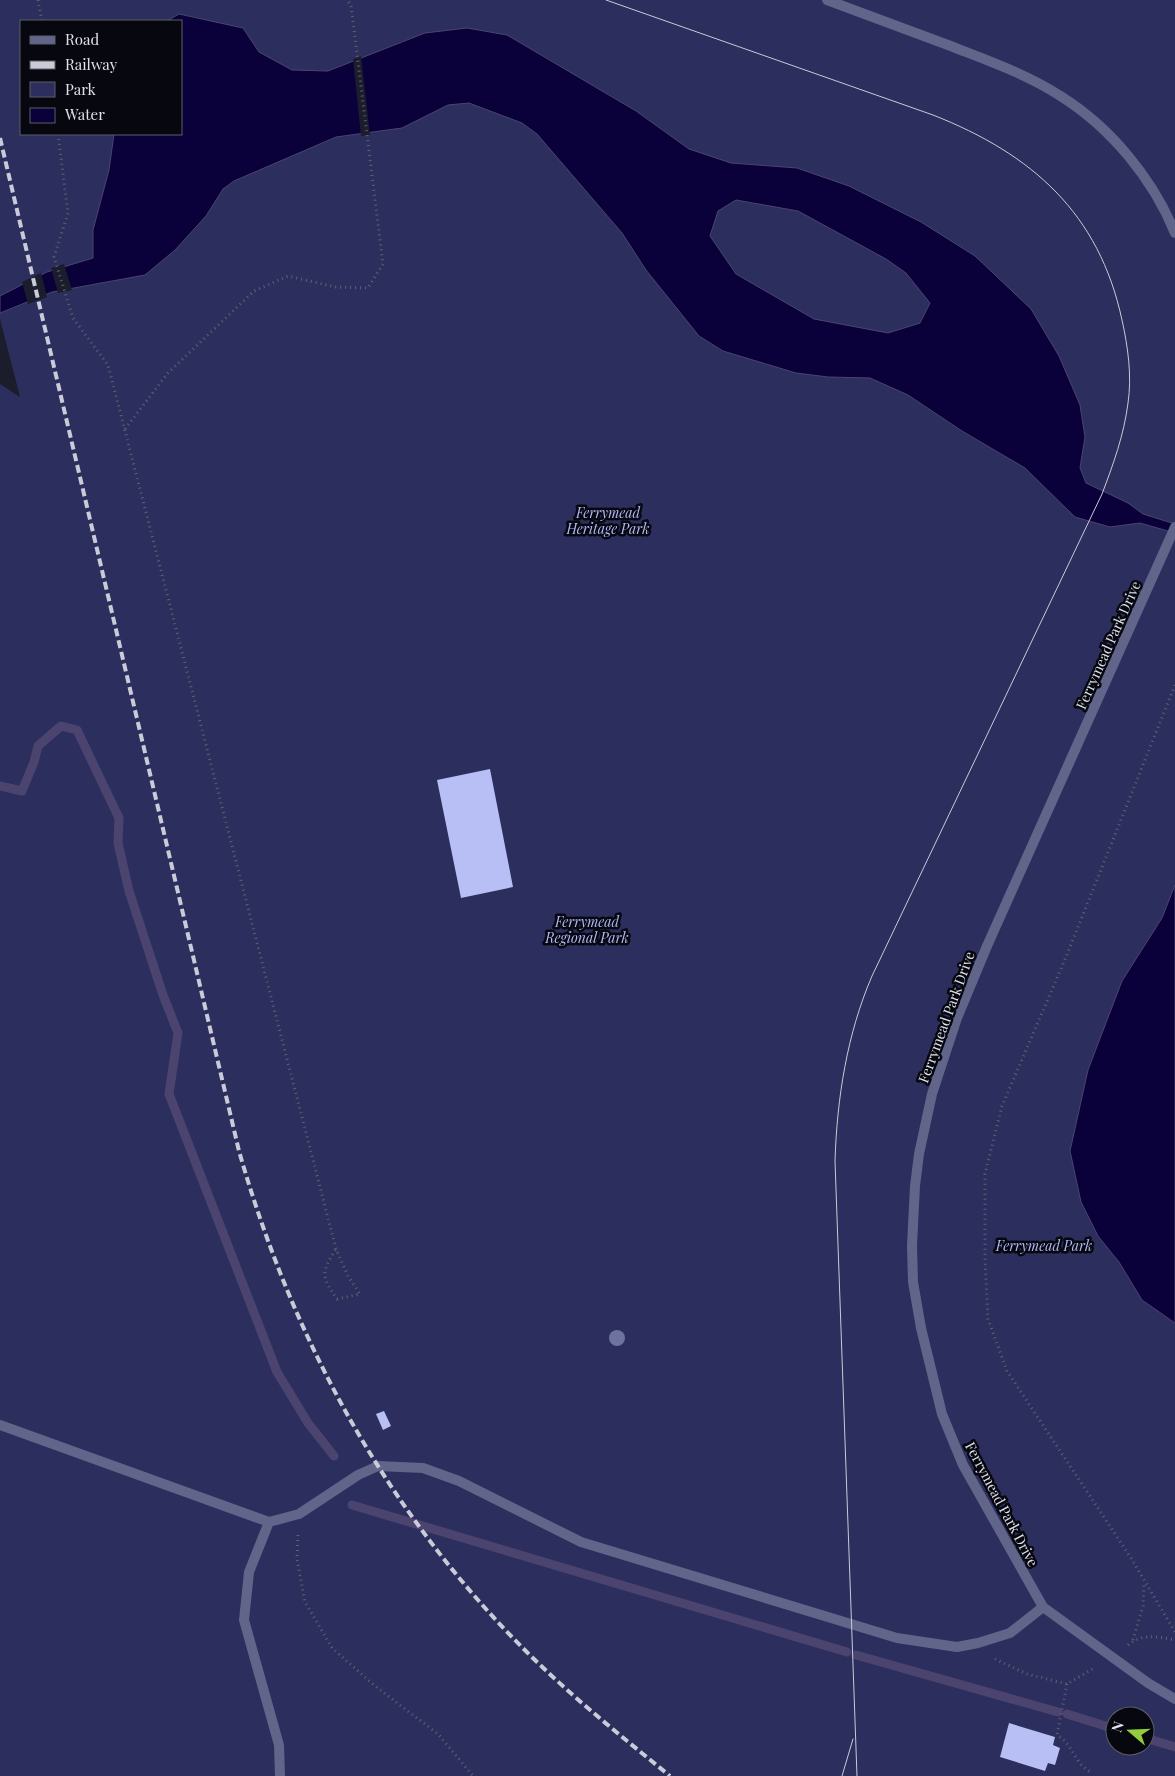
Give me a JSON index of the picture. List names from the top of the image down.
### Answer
{
  "streets": {
    "street": ["Ferrymead Park Drive"]
  },
  "parks": ["Ferrymead Heritage Park", "Ferrymead Regional Park", "Ferrymead Park"],
  "legend": [
    "Road",
    "Railway",
    "Park",
    "Water"
  ],
  "north": "left"
}
